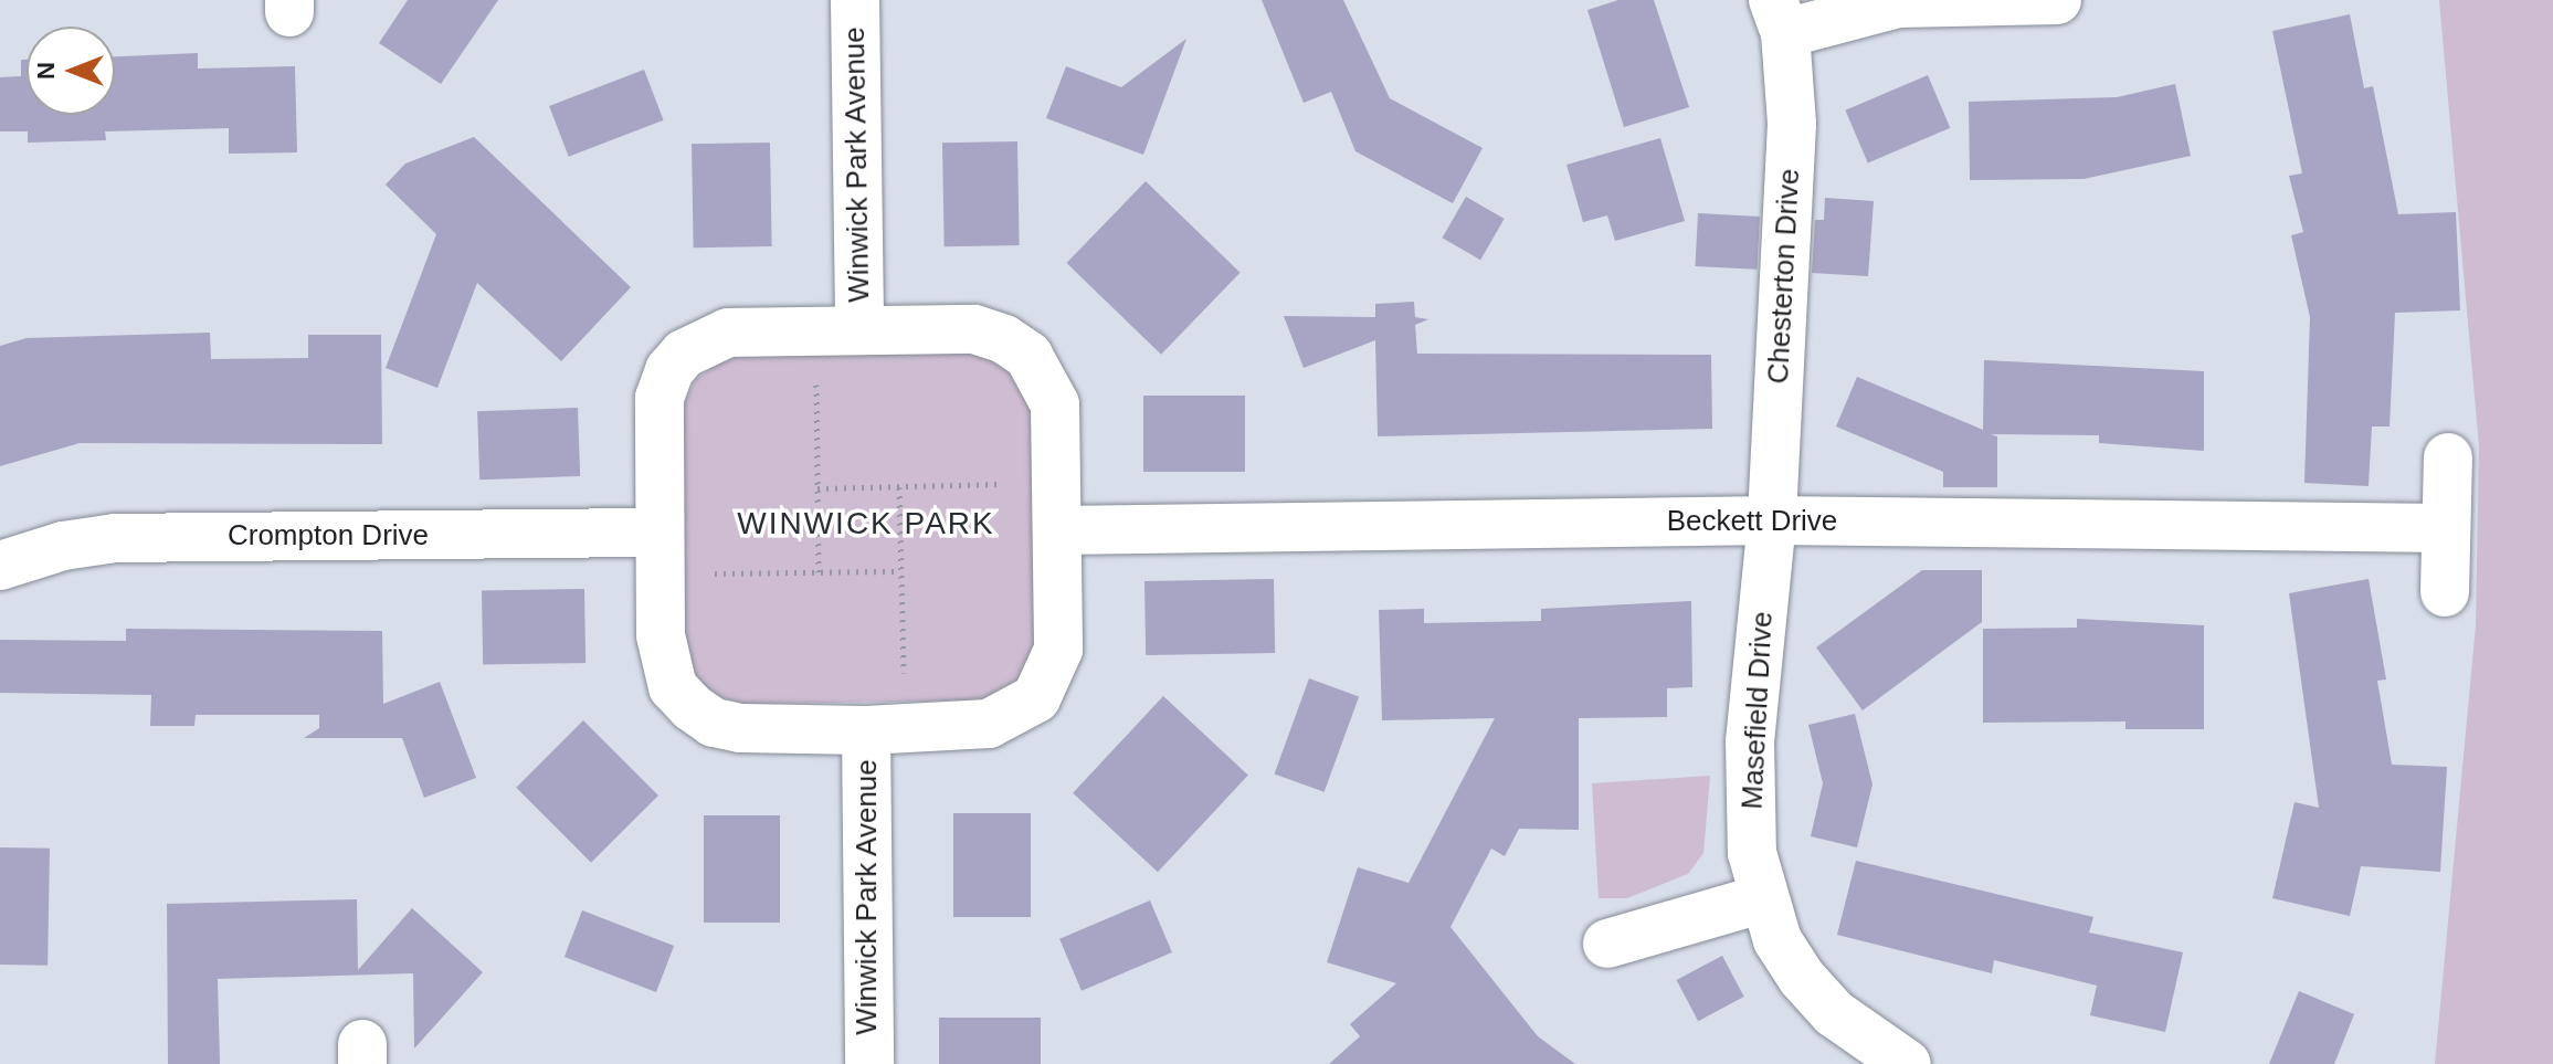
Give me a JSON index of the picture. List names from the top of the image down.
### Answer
{
  "streets": {
    "street": [
      "Winwick Park Avenue",
      "Chesterton Drive",
      "Beckett Drive",
      "Crompton Drive",
      "Masefield Drive"
    ]
  },
  "crossings": [
    ["Winwick Park Avenue", "Beckett Drive"],
    ["Winwick Park Avenue", "Crompton Drive"],
    ["Chesterton Drive", "Beckett Drive"],
    ["Chesterton Drive", "Masefield Drive"],
    ["Beckett Drive", "Masefield Drive"]
  ],
  "districts": ["WINWICK PARK"],
  "north": "left"
}
